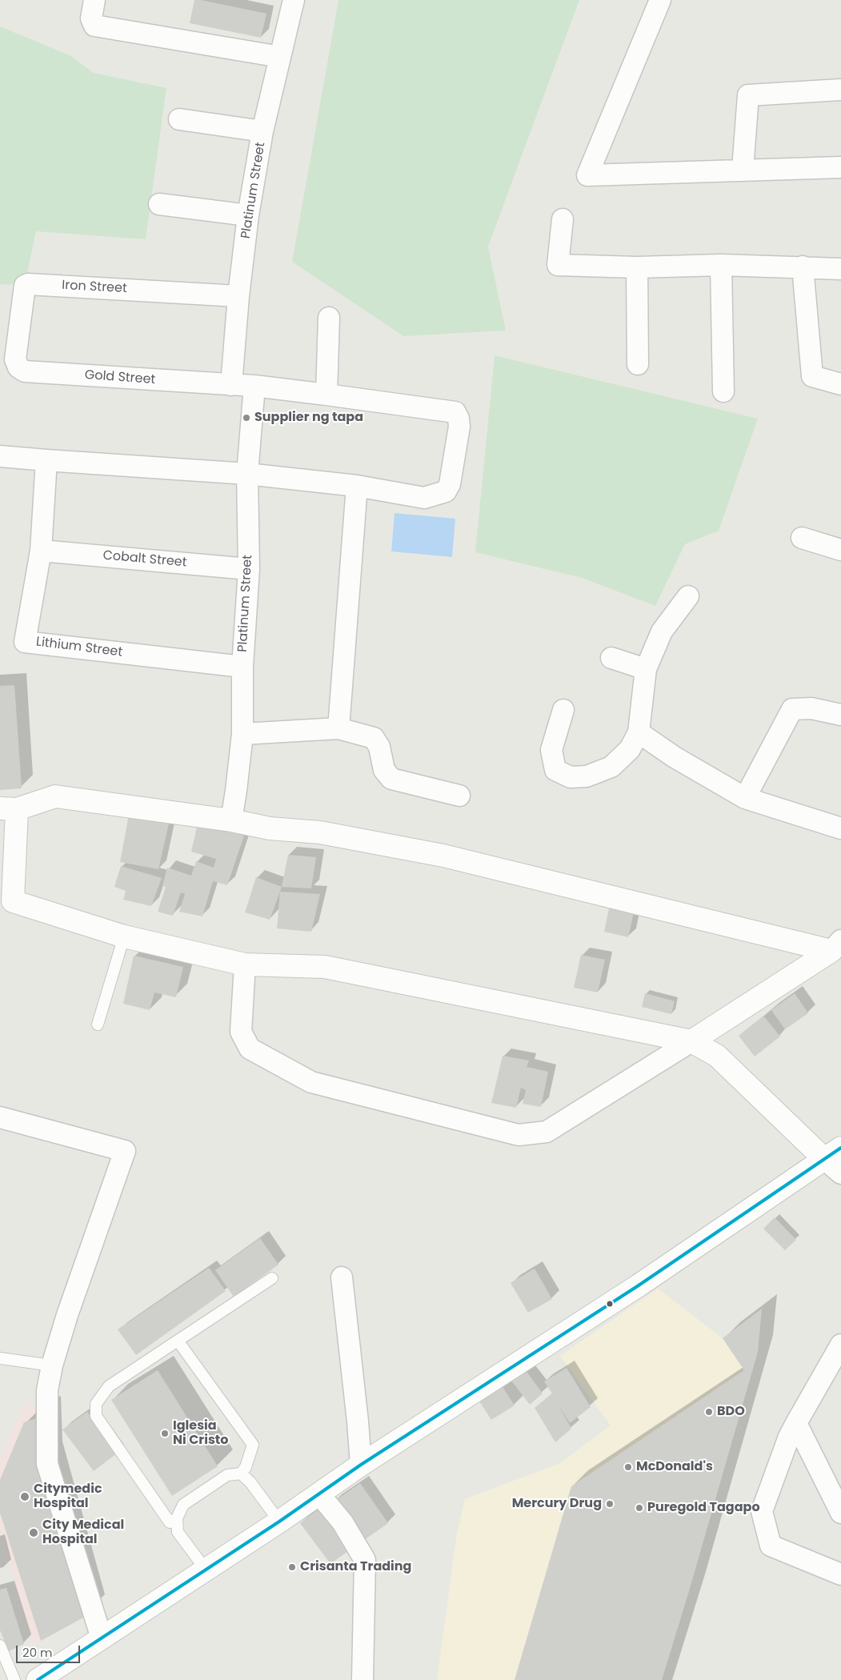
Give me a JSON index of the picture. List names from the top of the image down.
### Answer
{
  "streets": {
    "street": [
      "Platinum Street",
      "Iron Street",
      "Gold Street",
      "Cobalt Street",
      "Lithium Street"
    ]
  },
  "crossings": [
    ["Platinum Street", "Iron Street"],
    ["Platinum Street", "Gold Street"],
    ["Platinum Street", "Cobalt Street"],
    ["Platinum Street", "Lithium Street"],
    ["Iron Street", "Gold Street"],
    ["Cobalt Street", "Lithium Street"]
  ],
  "places": [
    "Supplier ng tapa",
    "BDO",
    "Iglesia Ni Cristo",
    "McDonald's",
    "Citymedic Hospital",
    "Mercury Drug",
    "Puregold Tagapo",
    "City Medical Hospital",
    "Crisanta Trading"
  ],
  "scale_bar": "20 m"
}
